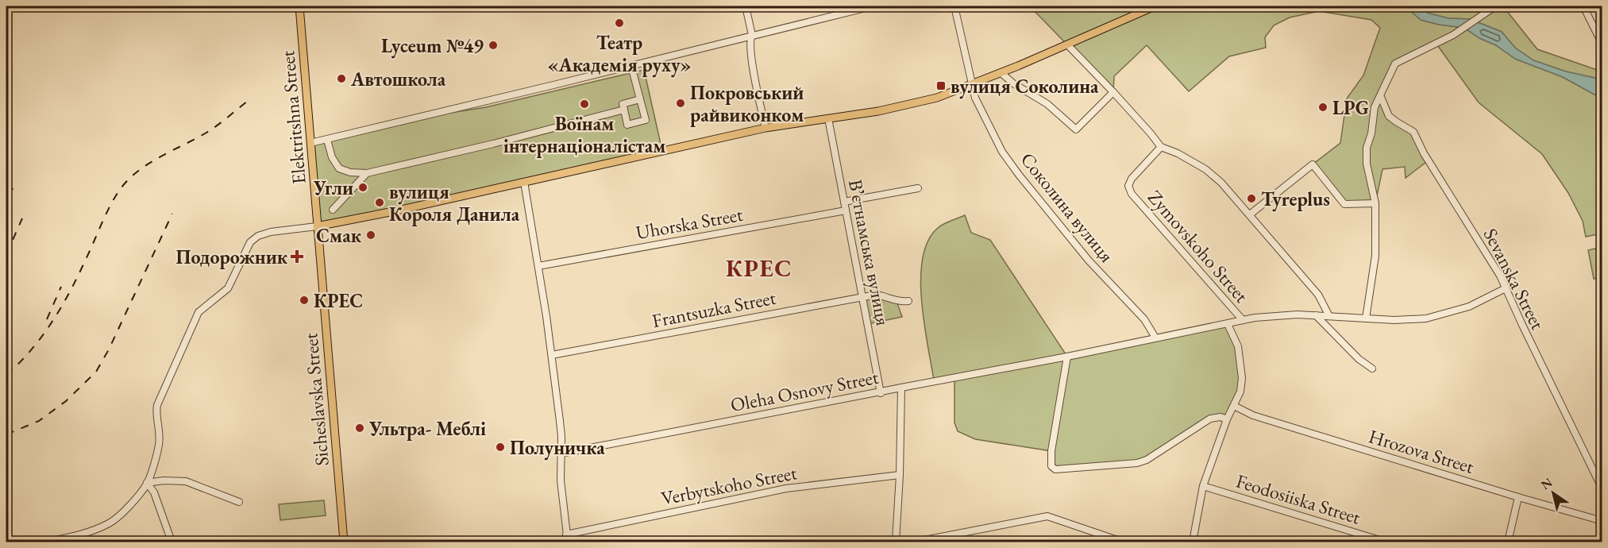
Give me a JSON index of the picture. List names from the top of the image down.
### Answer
{
  "streets": {
    "main road": ["Elektritshna Street", "Sicheslavska Street"],
    "street": [
      "Соколина вулиця",
      "Uhorska Street",
      "Zymovskoho Street",
      "Вʼєтнамська вулиця",
      "Sevanska Street",
      "Frantsuzka Street",
      "Oleha Osnovy Street",
      "Hrozova Street",
      "Verbytskoho Street",
      "Feodosiiska Street"
    ]
  },
  "crossings": [
    ["Elektritshna Street", "Sicheslavska Street"],
    ["Uhorska Street", "Вʼєтнамська вулиця"],
    ["Вʼєтнамська вулиця", "Frantsuzka Street"],
    ["Вʼєтнамська вулиця", "Oleha Osnovy Street"],
    ["Oleha Osnovy Street", "Verbytskoho Street"]
  ],
  "districts": ["КРЕС"],
  "places": {
    "other": [
      "Театр «Академія руху»",
      "Lyceum №49",
      "Автошкола",
      "Покровський райвиконком",
      "Воїнам інтернаціоналістам",
      "LPG",
      "Угли",
      "Tyreplus",
      "вулиця Короля Данила",
      "Смак",
      "КРЕС",
      "Ультра- Меблі",
      "Полуничка"
    ],
    "transit": ["вулиця Соколина"],
    "health": ["Подорожник"]
  },
  "north": "top left"
}
